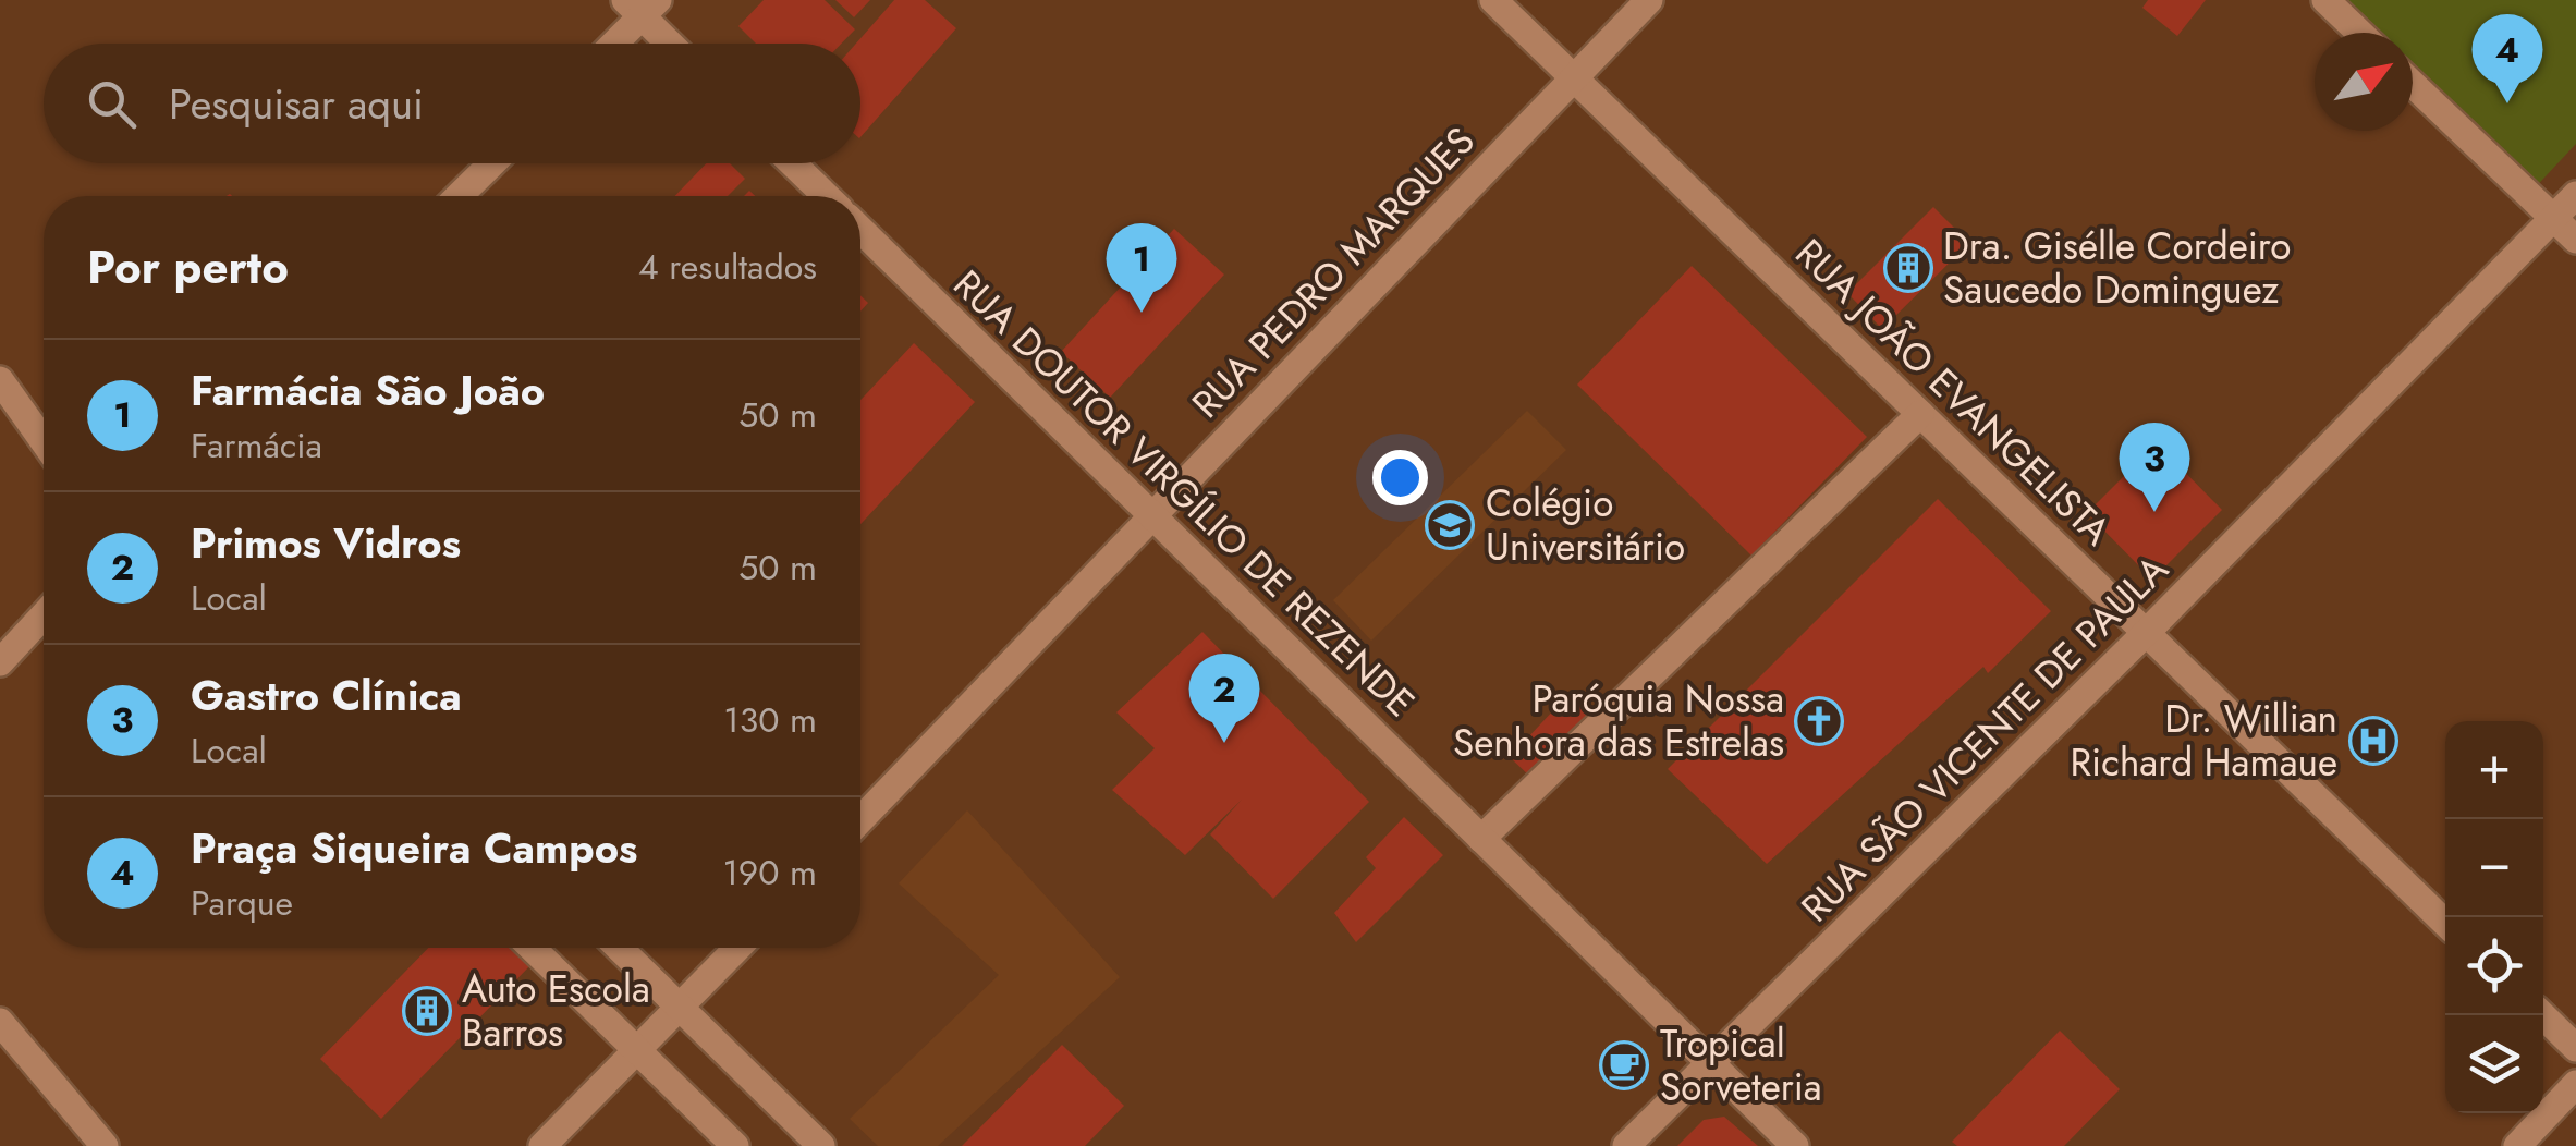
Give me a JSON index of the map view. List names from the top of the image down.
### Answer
{
  "streets": {
    "street": [
      "RUA PEDRO MARQUES",
      "RUA JOÃO EVANGELISTA",
      "RUA DOUTOR VIRGÍLIO DE REZENDE",
      "RUA SÃO VICENTE DE PAULA"
    ]
  },
  "crossings": [
    ["RUA PEDRO MARQUES", "RUA JOÃO EVANGELISTA"],
    ["RUA PEDRO MARQUES", "RUA DOUTOR VIRGÍLIO DE REZENDE"],
    ["RUA JOÃO EVANGELISTA", "RUA SÃO VICENTE DE PAULA"],
    ["RUA DOUTOR VIRGÍLIO DE REZENDE", "RUA SÃO VICENTE DE PAULA"]
  ],
  "places": {
    "building": ["Dra. Gisélle Cordeiro Saucedo Dominguez", "Auto Escola Barros"],
    "school or university": ["Colégio Universitário"],
    "church": ["Paróquia Nossa Senhora das Estrelas"],
    "hospital": ["Dr. Willian Richard Hamaue"],
    "cafe": ["Tropical Sorveteria"]
  },
  "north": "top right",
  "page": {
    "pins": [
      "4",
      "1",
      "3",
      "2"
    ],
    "search": "Pesquisar aqui",
    "heading": ["Por perto", "4 resultados"],
    "list": [
      {
        "mark": "1",
        "name": "Farmácia São João",
        "note": "Farmácia",
        "value": "50 m"
      },
      {
        "mark": "2",
        "name": "Primos Vidros",
        "note": "Local",
        "value": "50 m"
      },
      {
        "mark": "3",
        "name": "Gastro Clínica",
        "note": "Local",
        "value": "130 m"
      },
      {
        "mark": "4",
        "name": "Praça Siqueira Campos",
        "note": "Parque",
        "value": "190 m"
      }
    ],
    "map_buttons": ["+", "−"]
  }
}
